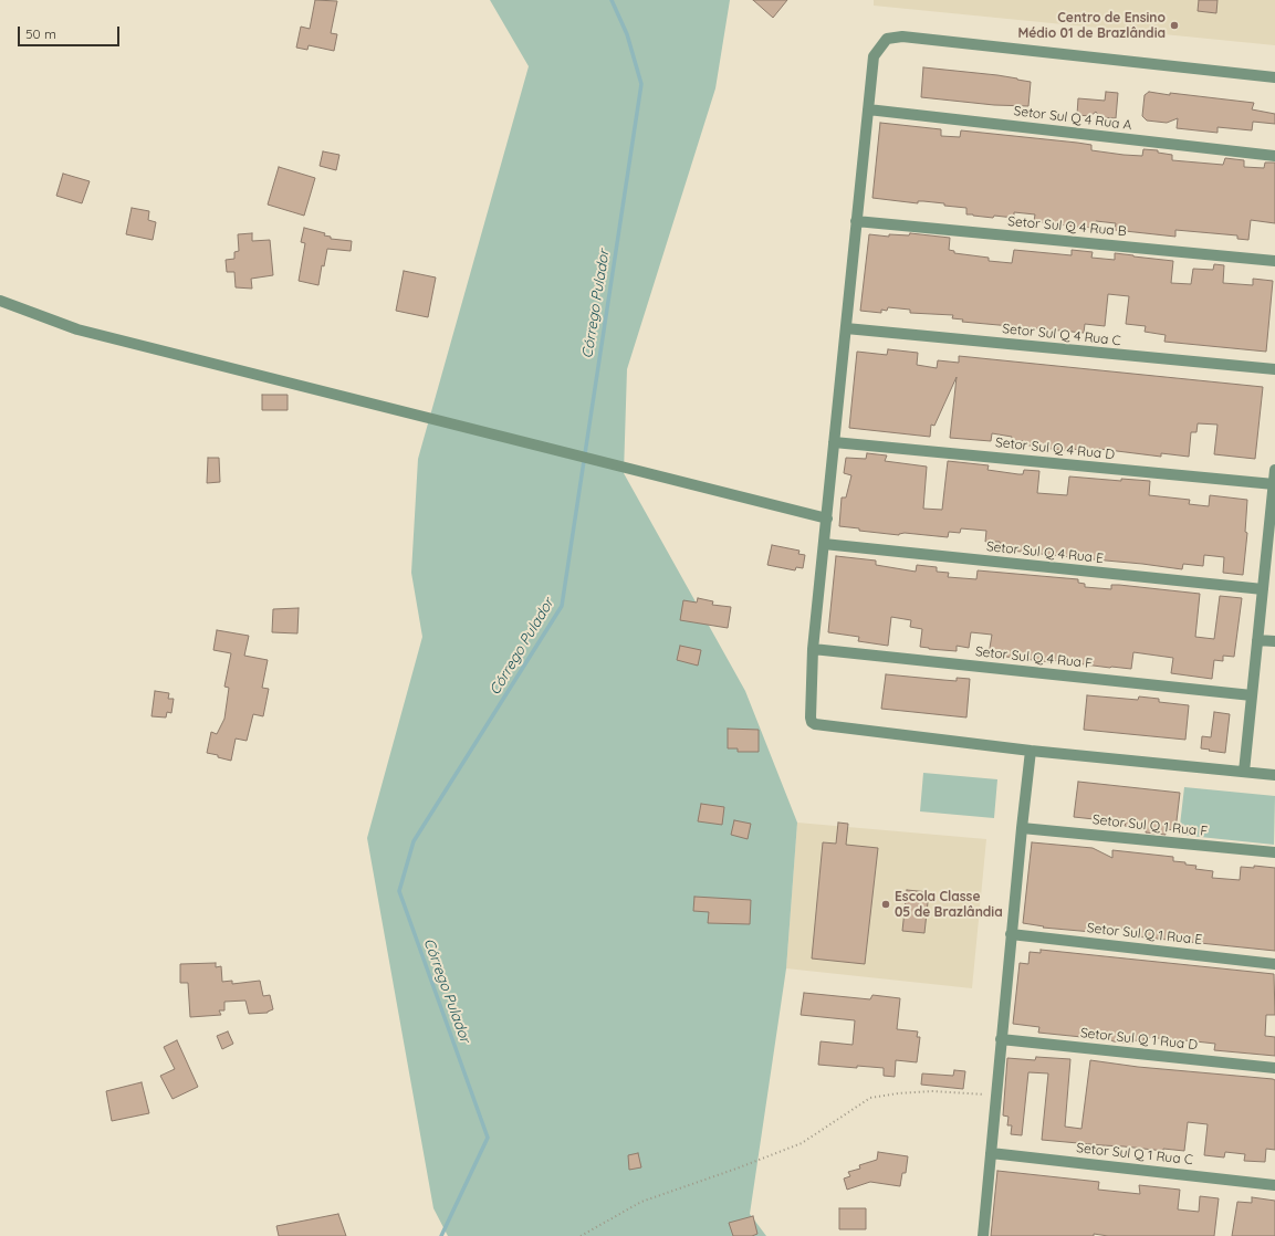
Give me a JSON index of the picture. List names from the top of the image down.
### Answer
{
  "streets": {
    "street": [
      "Setor Sul Q 4 Rua A",
      "Setor Sul Q 4 Rua B",
      "Setor Sul Q 4 Rua C",
      "Setor Sul Q 4 Rua D",
      "Setor Sul Q 4 Rua E",
      "Setor Sul Q 4 Rua F",
      "Setor Sul Q 1 Rua F",
      "Setor Sul Q 1 Rua E",
      "Setor Sul Q 1 Rua D",
      "Setor Sul Q 1 Rua C"
    ]
  },
  "water": ["Córrego Pulador"],
  "places": ["Centro de Ensino Médio 01 de Brazlândia", "Escola Classe 05 de Brazlândia"],
  "scale_bar": "50 m"
}
